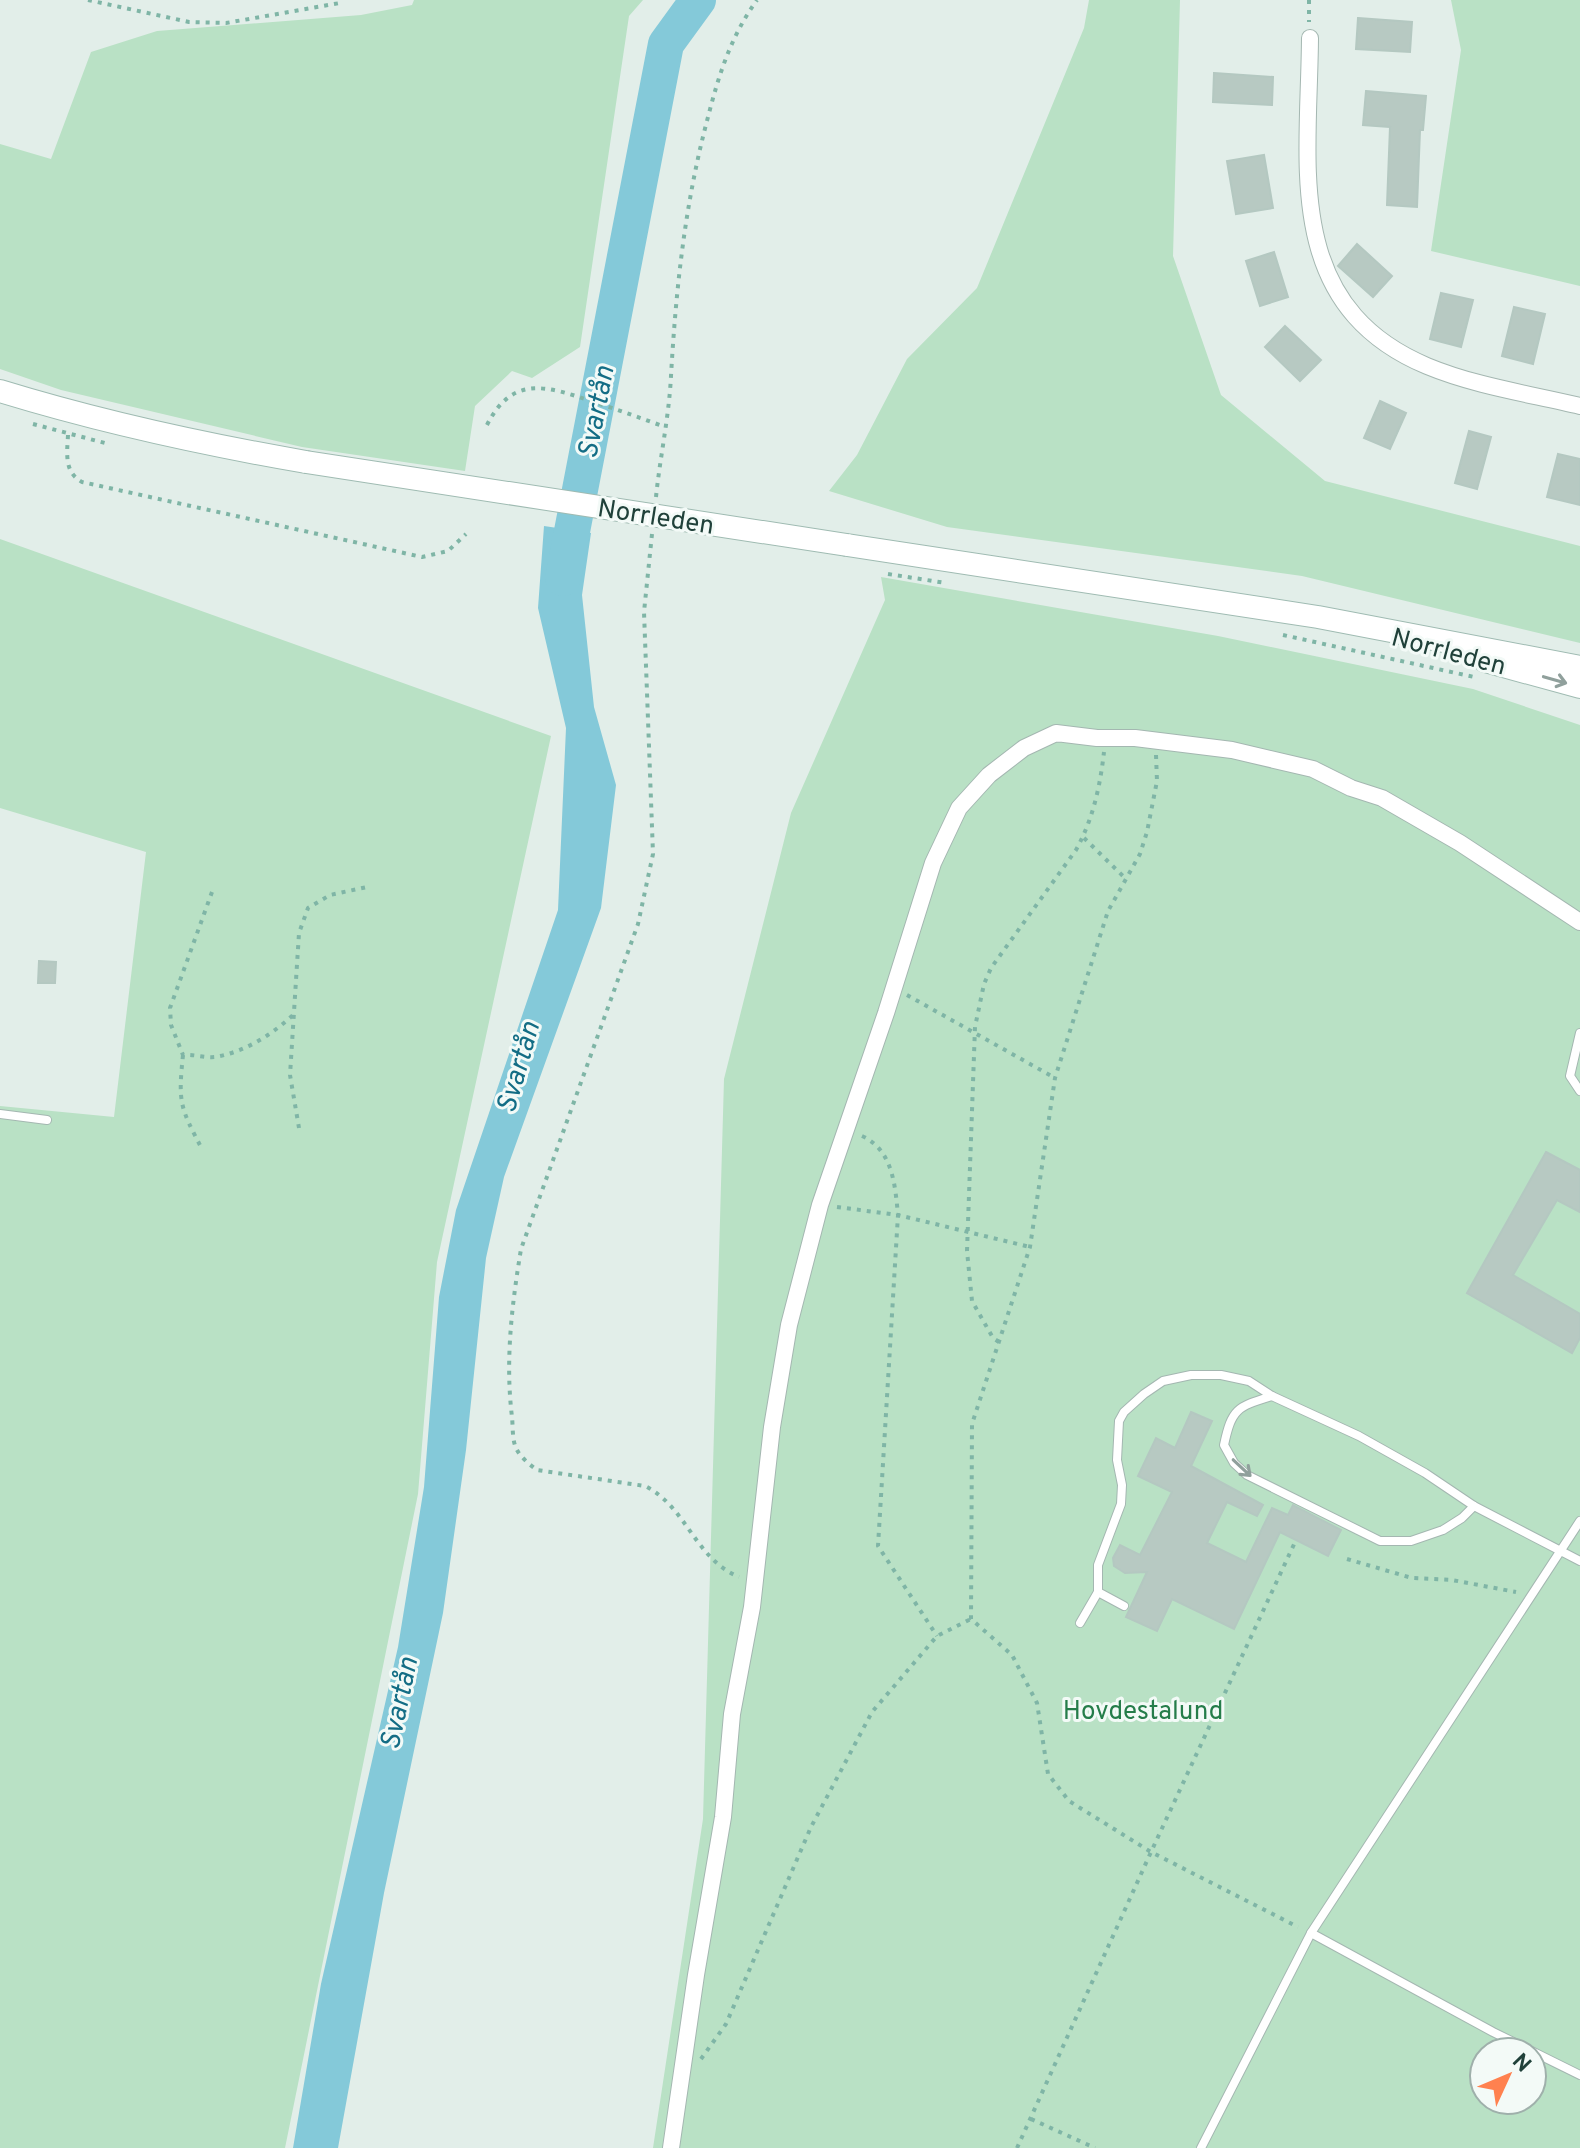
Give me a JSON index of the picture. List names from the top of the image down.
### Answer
{
  "streets": {
    "main road": ["Norrleden"]
  },
  "water": ["Svartån"],
  "parks": ["Hovdestalund"],
  "north": "top right"
}
